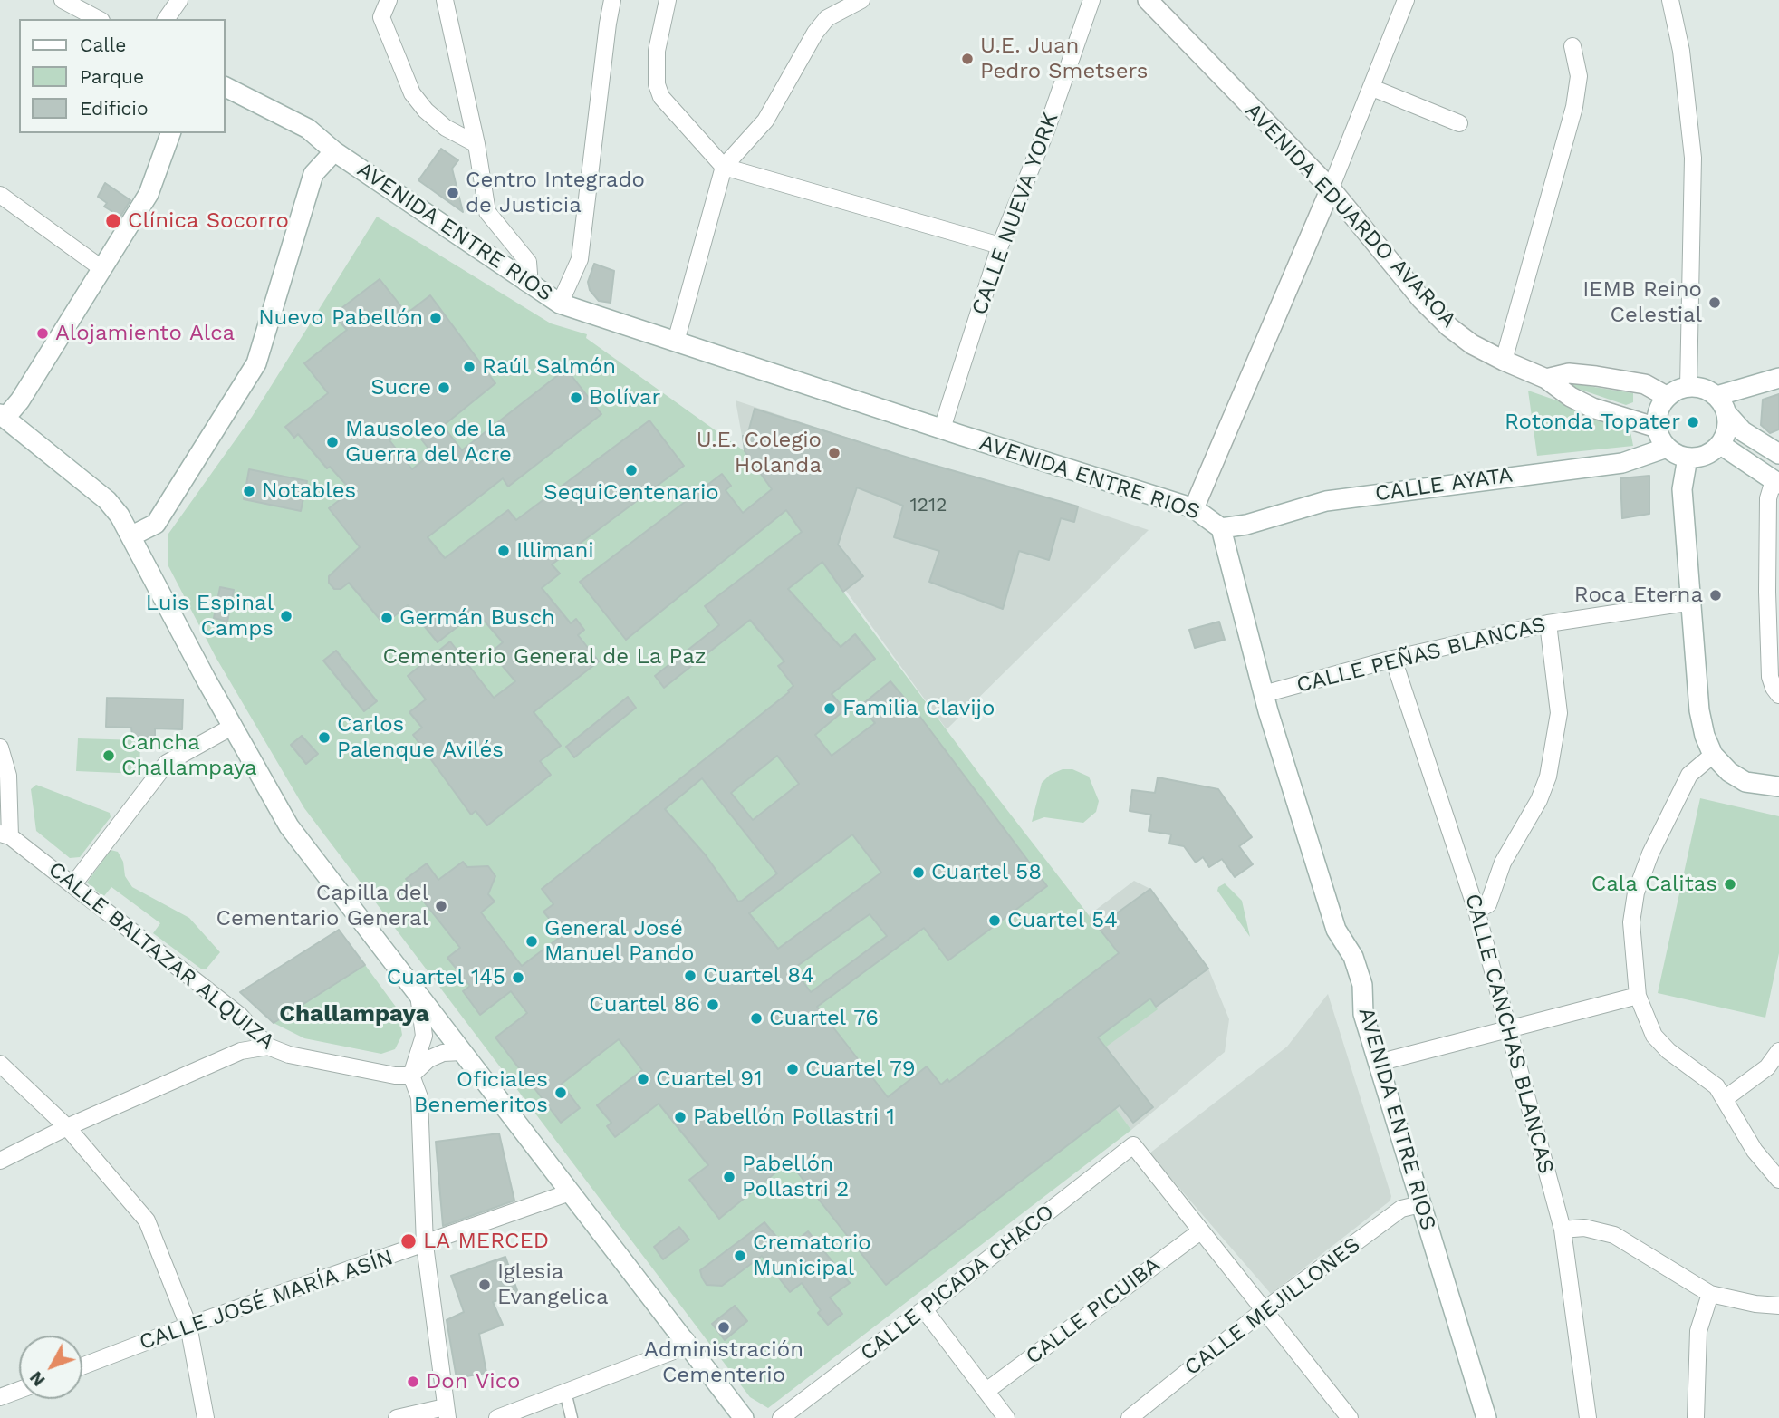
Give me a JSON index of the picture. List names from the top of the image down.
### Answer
{
  "streets": {
    "main road": ["AVENIDA EDUARDO AVAROA", "AVENIDA ENTRE RIOS", "CALLE AYATA"],
    "street": [
      "CALLE NUEVA YORK",
      "CALLE PEÑAS BLANCAS",
      "CALLE BALTAZAR ALQUIZA",
      "CALLE CANCHAS BLANCAS",
      "CALLE PICADA CHACO",
      "CALLE JOSÉ MARÍA ASÍN",
      "CALLE MEJILLONES",
      "CALLE PICUIBA"
    ]
  },
  "crossings": [
    ["CALLE NUEVA YORK", "AVENIDA ENTRE RIOS"],
    ["AVENIDA EDUARDO AVAROA", "CALLE AYATA"],
    ["AVENIDA ENTRE RIOS", "CALLE AYATA"],
    ["AVENIDA ENTRE RIOS", "CALLE PEÑAS BLANCAS"],
    ["AVENIDA ENTRE RIOS", "CALLE MEJILLONES"],
    ["CALLE PEÑAS BLANCAS", "CALLE CANCHAS BLANCAS"],
    ["CALLE PICADA CHACO", "CALLE PICUIBA"]
  ],
  "districts": ["Challampaya"],
  "parks": ["Cementerio General de La Paz"],
  "places": [
    "U.E. Juan Pedro Smetsers",
    "Centro Integrado de Justicia",
    "Clínica Socorro",
    "IEMB Reino Celestial",
    "Nuevo Pabellón",
    "Alojamiento Alca",
    "Raúl Salmón",
    "Sucre",
    "Bolívar",
    "Rotonda Topater",
    "Mausoleo de la Guerra del Acre",
    "U.E. Colegio Holanda",
    "SequiCentenario",
    "Notables",
    "Illimani",
    "Roca Eterna",
    "Luis Espinal Camps",
    "Germán Busch",
    "Familia Clavijo",
    "Carlos Palenque Avilés",
    "Cancha Challampaya",
    "Cuartel 58",
    "Cala Calitas",
    "Capilla del Cementario General",
    "Cuartel 54",
    "General José Manuel Pando",
    "Cuartel 84",
    "Cuartel 145",
    "Cuartel 86",
    "Cuartel 76",
    "Cuartel 79",
    "Cuartel 91",
    "Oficiales Benemeritos",
    "Pabellón Pollastri 1",
    "Pabellón Pollastri 2",
    "LA MERCED",
    "Crematorio Municipal",
    "Iglesia Evangelica",
    "Administración Cementerio",
    "Don Vico"
  ],
  "house_numbers": ["1212"],
  "legend": ["Calle", "Parque", "Edificio"],
  "north": "bottom left"
}
